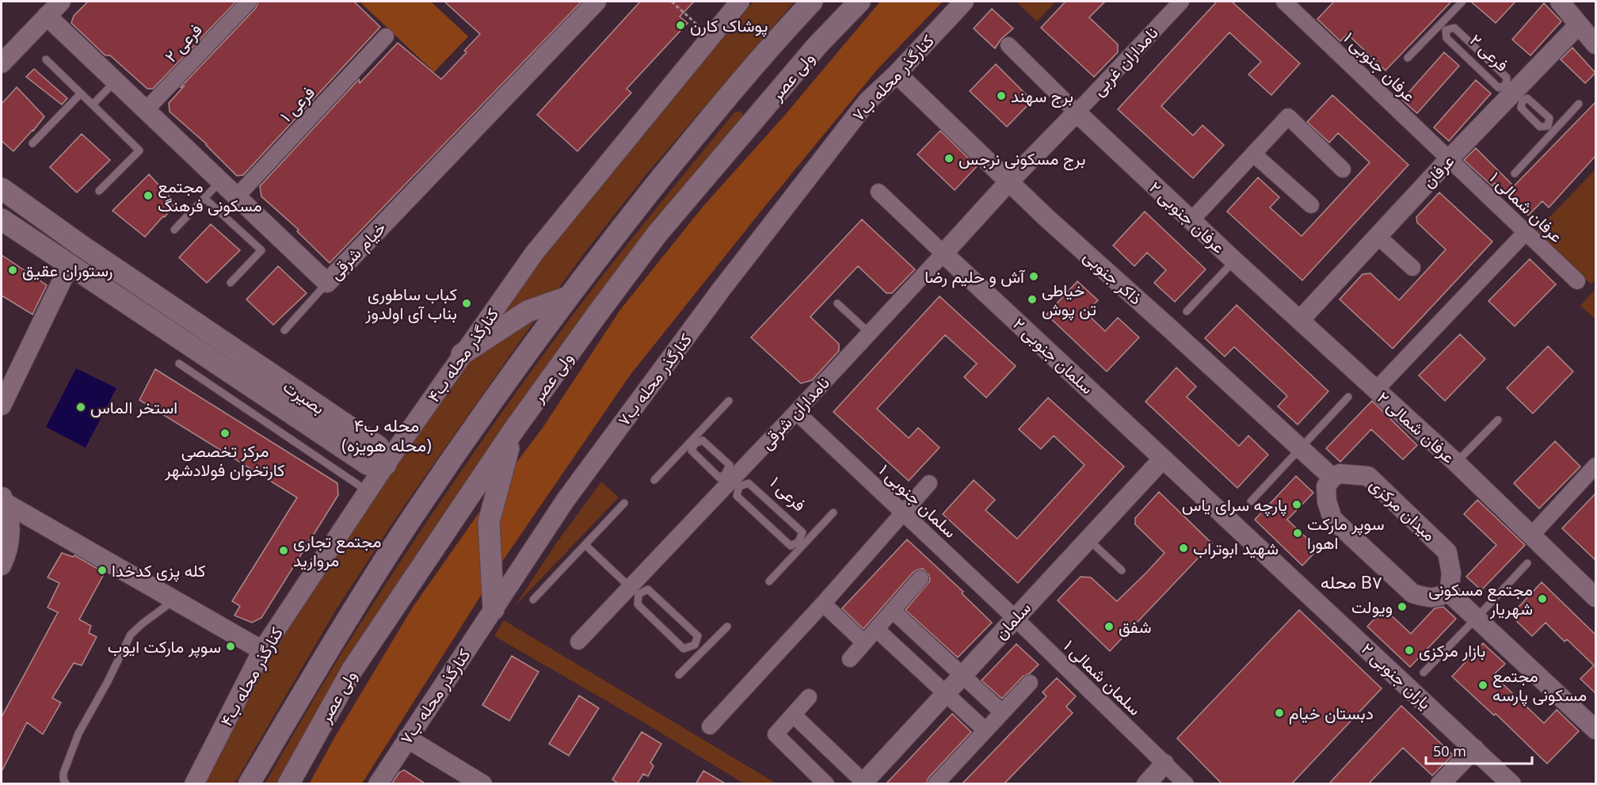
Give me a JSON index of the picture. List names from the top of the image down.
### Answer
{
  "streets": {
    "main road": ["ولی عصر", "بصیرت"],
    "street": [
      "فرعی ۲",
      "نامداران غربی",
      "عرفان جنوبی ۱",
      "کنارگذر محله ب۷",
      "فرعی ۱",
      "عرفان",
      "عرفان شمالی ۱",
      "عرفان جنوبی ۲",
      "خیام شرقی",
      "ذاکر جنوبی",
      "کنارگذر محله ب۴",
      "سلمان جنوبی ۲",
      "نامداران شرقی",
      "عرفان شمالی ۲",
      "سلمان جنوبی ۱",
      "میدان مرکزی",
      "سلمان",
      "یاران جنوبی ۲",
      "سلمان شمالی ۱"
    ]
  },
  "crossings": [
    ["فرعی ۲", "عرفان"],
    ["فرعی ۲", "خیام شرقی"],
    ["نامداران غربی", "عرفان جنوبی ۲"],
    ["نامداران غربی", "ذاکر جنوبی"],
    ["نامداران غربی", "نامداران شرقی"],
    ["عرفان جنوبی ۱", "عرفان"],
    ["عرفان جنوبی ۱", "عرفان شمالی ۱"],
    ["کنارگذر محله ب۷", "ذاکر جنوبی"],
    ["فرعی ۱", "خیام شرقی"],
    ["فرعی ۱", "نامداران شرقی"],
    ["عرفان", "عرفان شمالی ۱"],
    ["عرفان", "عرفان جنوبی ۲"],
    ["عرفان", "عرفان شمالی ۲"],
    ["عرفان جنوبی ۲", "عرفان شمالی ۲"],
    ["ذاکر جنوبی", "نامداران شرقی"],
    ["ذاکر جنوبی", "میدان مرکزی"],
    ["کنارگذر محله ب۴", "بصیرت"],
    ["سلمان جنوبی ۲", "نامداران شرقی"],
    ["سلمان جنوبی ۲", "سلمان"],
    ["سلمان جنوبی ۲", "یاران جنوبی ۲"],
    ["نامداران شرقی", "سلمان جنوبی ۱"],
    ["سلمان جنوبی ۱", "سلمان"],
    ["سلمان جنوبی ۱", "سلمان شمالی ۱"],
    ["سلمان", "سلمان شمالی ۱"]
  ],
  "districts": ["محله ب۴ (محله هویزه)", "محله B۷"],
  "places": [
    "پوشاک کارن",
    "برج سهند",
    "برج مسکونی نرجس",
    "مجتمع مسکونی فرهنگ",
    "رستوران عقیق",
    "آش و حلیم رضا",
    "خیاطی تن پوش",
    "کباب ساطوری بناب آی اولدوز",
    "استخر الماس",
    "مرکز تخصصی کارتخوان فولادشهر",
    "پارچه سرای یاس",
    "سوپر مارکت اهورا",
    "شهید ابوتراب",
    "مجتمع تجاری مروارید",
    "کله پزی کدخدا",
    "مجتمع مسکونی شهریار",
    "ویولت",
    "شفق",
    "سوپر مارکت ایوب",
    "بازار مرکزی",
    "مجتمع مسکونی پارسه",
    "دبستان خیام"
  ],
  "scale_bar": "50 m"
}
